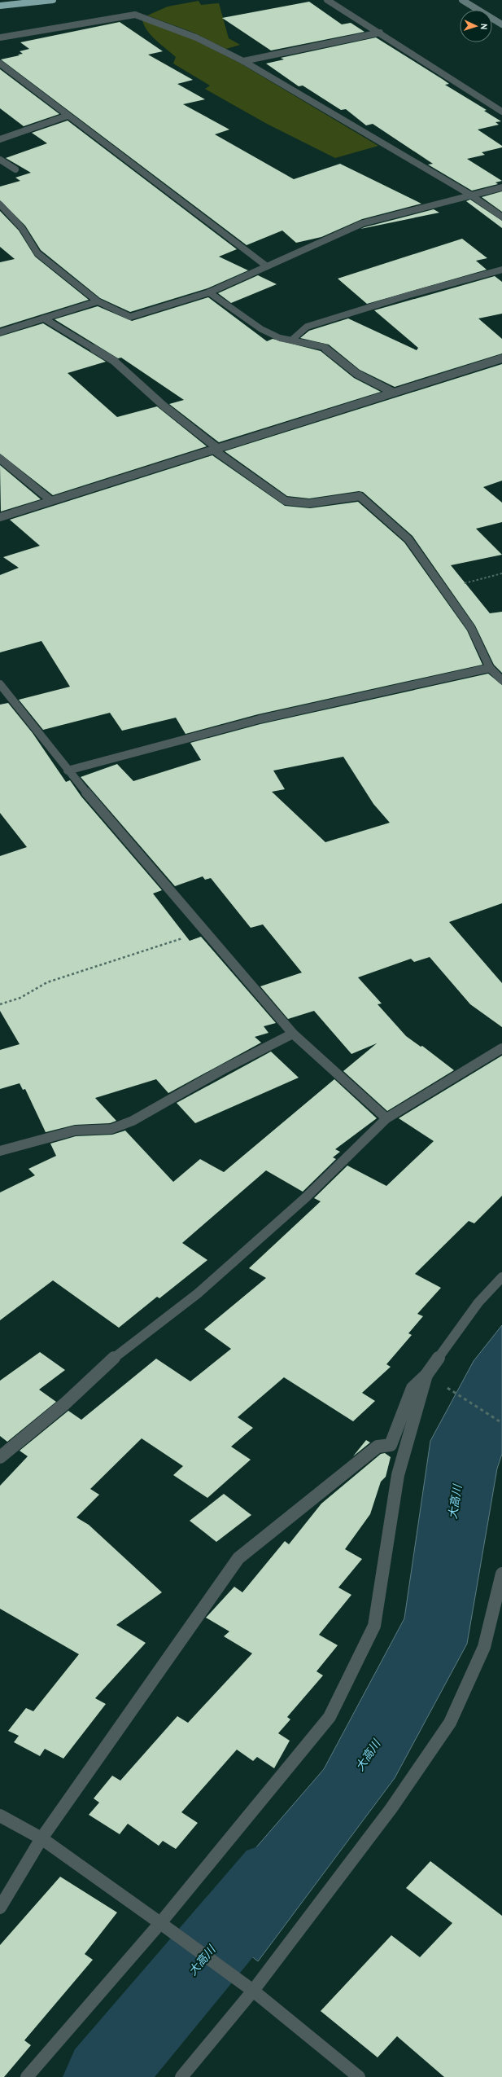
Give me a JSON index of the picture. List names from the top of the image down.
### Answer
{
  "water": ["大高川"],
  "north": "right"
}
